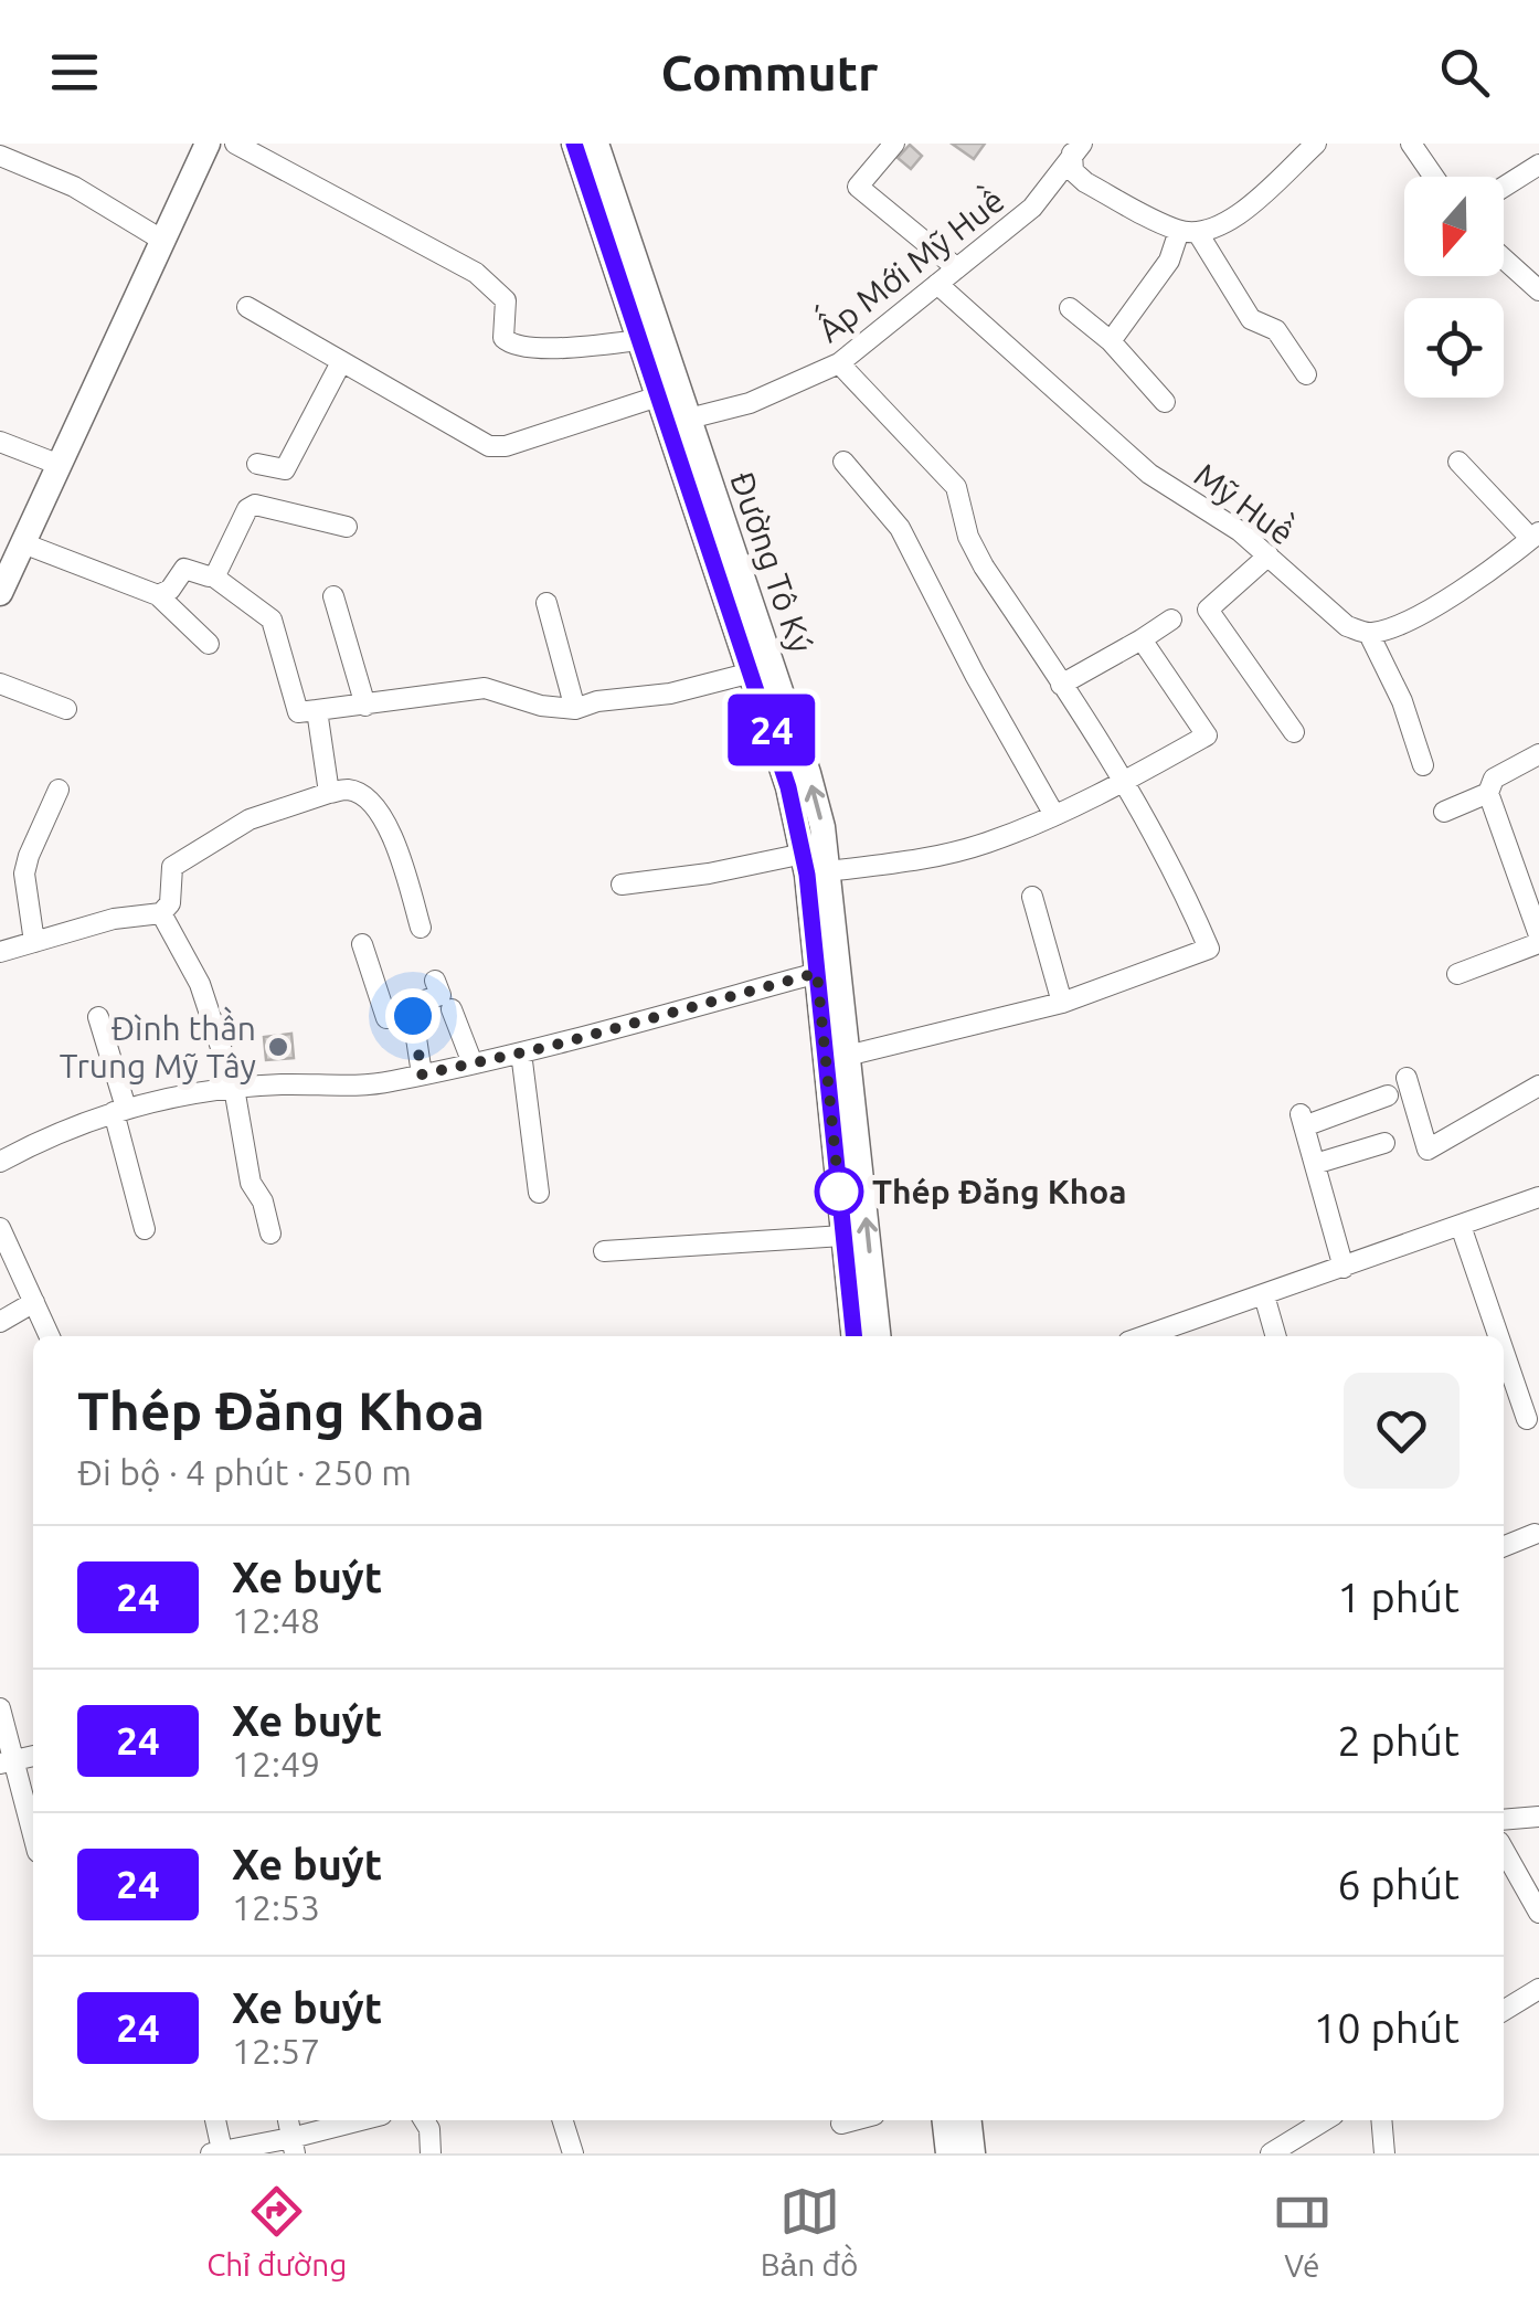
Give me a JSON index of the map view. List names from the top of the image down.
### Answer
{
  "streets": {
    "main road": ["Đường Tô Ký"],
    "street": ["Ấp Mới Mỹ Huề", "Mỹ Huề"]
  },
  "crossings": [
    ["Ấp Mới Mỹ Huề", "Mỹ Huề"],
    ["Ấp Mới Mỹ Huề", "Đường Tô Ký"]
  ],
  "places": ["Đình thần Trung Mỹ Tây", "Thép Đăng Khoa"],
  "lines": ["bus line 24"],
  "north": "bottom",
  "page": {
    "header": "Commutr",
    "on_map": "24",
    "heading": ["Thép Đăng Khoa", "Đi bộ · 4 phút · 250 m"],
    "list": [
      {
        "mark": "24",
        "name": "Xe buýt",
        "note": "12:48",
        "value": "1 phút"
      },
      {
        "mark": "24",
        "name": "Xe buýt",
        "note": "12:49",
        "value": "2 phút"
      },
      {
        "mark": "24",
        "name": "Xe buýt",
        "note": "12:53",
        "value": "6 phút"
      },
      {
        "mark": "24",
        "name": "Xe buýt",
        "note": "12:57",
        "value": "10 phút"
      }
    ],
    "tabs": ["Chỉ đường", "Bản đồ", "Vé"]
  }
}
